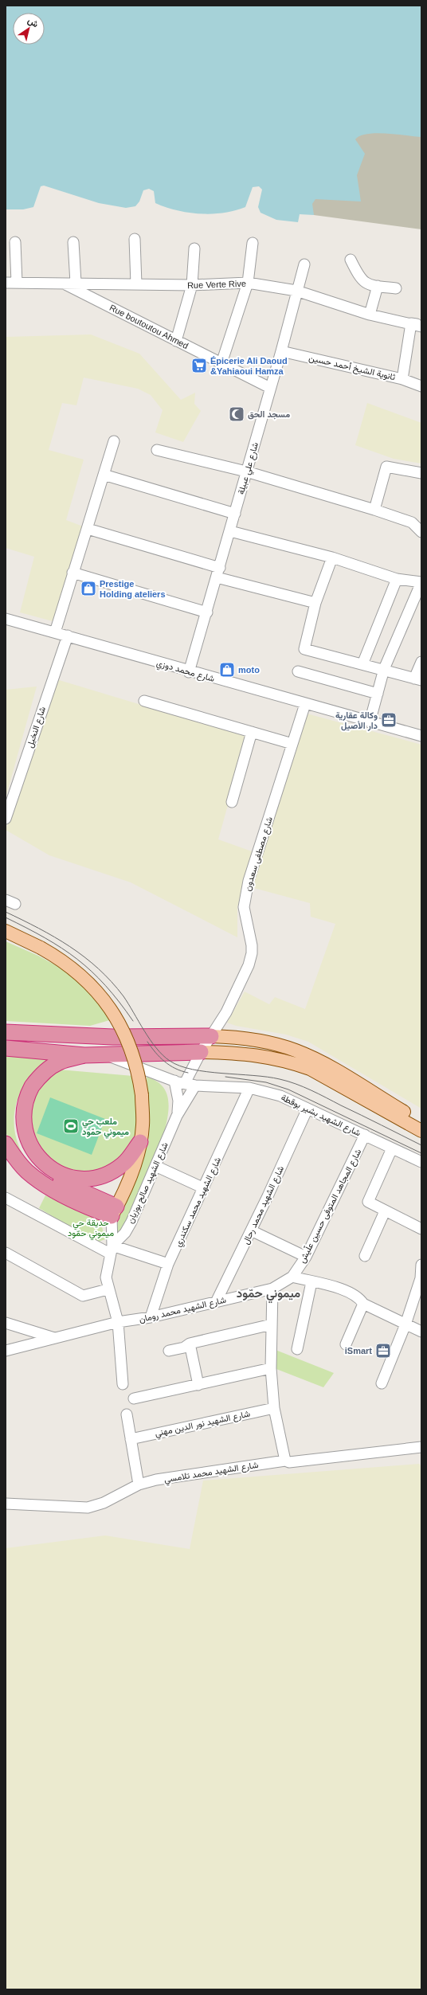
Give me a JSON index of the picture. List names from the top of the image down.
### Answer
{
  "streets": {
    "street": [
      "Rue Verte Rive",
      "Rue boutoutou Ahmed",
      "ثانوية الشيخ أحمد حسين",
      "شارع علي عبيلة",
      "شارع محمد دوزي",
      "شارع النخيل",
      "شارع مصطفى سعدون",
      "شارع الشهيد بشير بوقطة",
      "شارع الشهيد صالح بوزيان",
      "شارع الشهيد محمد سكندري",
      "شارع الشهيد محمد رحال",
      "شارع المجاهد المتوفى حسين علّيش",
      "شارع الشهيد محمد رومان",
      "شارع الشهيد نور الدين مهني",
      "شارع الشهيد محمد تلامسي"
    ]
  },
  "crossings": [
    ["Rue Verte Rive", "Rue boutoutou Ahmed"],
    ["Rue Verte Rive", "شارع علي عبيلة"],
    ["Rue boutoutou Ahmed", "شارع علي عبيلة"],
    ["ثانوية الشيخ أحمد حسين", "شارع علي عبيلة"],
    ["شارع علي عبيلة", "شارع محمد دوزي"],
    ["شارع محمد دوزي", "شارع النخيل"],
    ["شارع محمد دوزي", "شارع مصطفى سعدون"],
    ["شارع مصطفى سعدون", "شارع الشهيد بشير بوقطة"],
    ["شارع مصطفى سعدون", "شارع الشهيد صالح بوزيان"],
    ["شارع الشهيد بشير بوقطة", "شارع الشهيد صالح بوزيان"],
    ["شارع الشهيد بشير بوقطة", "شارع الشهيد محمد سكندري"],
    ["شارع الشهيد بشير بوقطة", "شارع الشهيد محمد رحال"],
    ["شارع الشهيد بشير بوقطة", "شارع المجاهد المتوفى حسين علّيش"],
    ["شارع الشهيد محمد سكندري", "شارع الشهيد محمد رومان"],
    ["شارع الشهيد محمد رحال", "شارع الشهيد محمد رومان"],
    ["شارع المجاهد المتوفى حسين علّيش", "شارع الشهيد محمد رومان"]
  ],
  "districts": ["ميموني حمّود"],
  "parks": ["حديقة حي ميموني حمّود"],
  "places": {
    "supermarket": ["Épicerie Ali Daoud &Yahiaoui Hamza"],
    "mosque": ["مسجد الحق"],
    "shop": ["Prestige Holding ateliers", "moto"],
    "office": ["وكالة عقارية دار الأصيل", "iSmart"],
    "sports": ["ملعب حي ميموني حمّود"]
  },
  "north": "top right"
}
